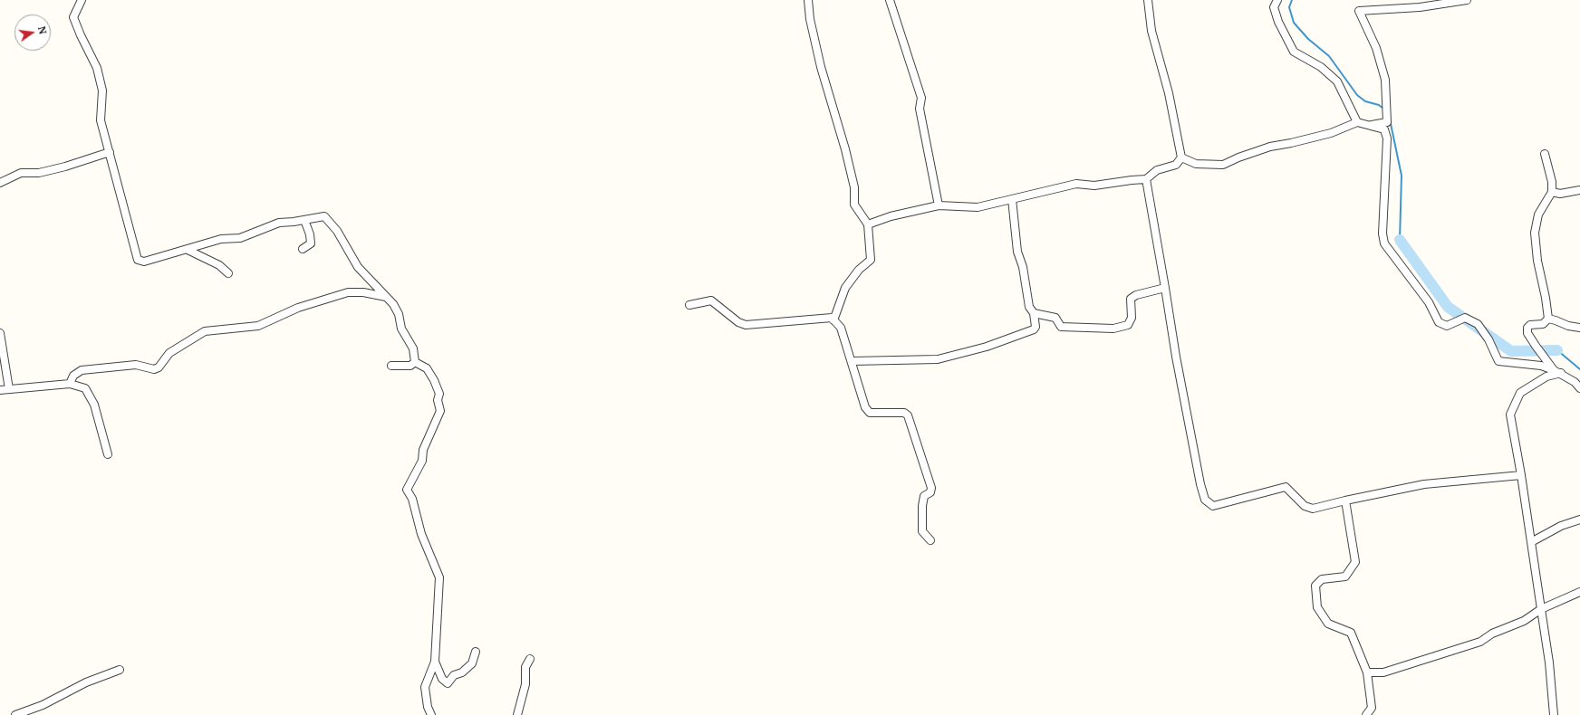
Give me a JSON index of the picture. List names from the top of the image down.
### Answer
{
  "north": "right"
}
